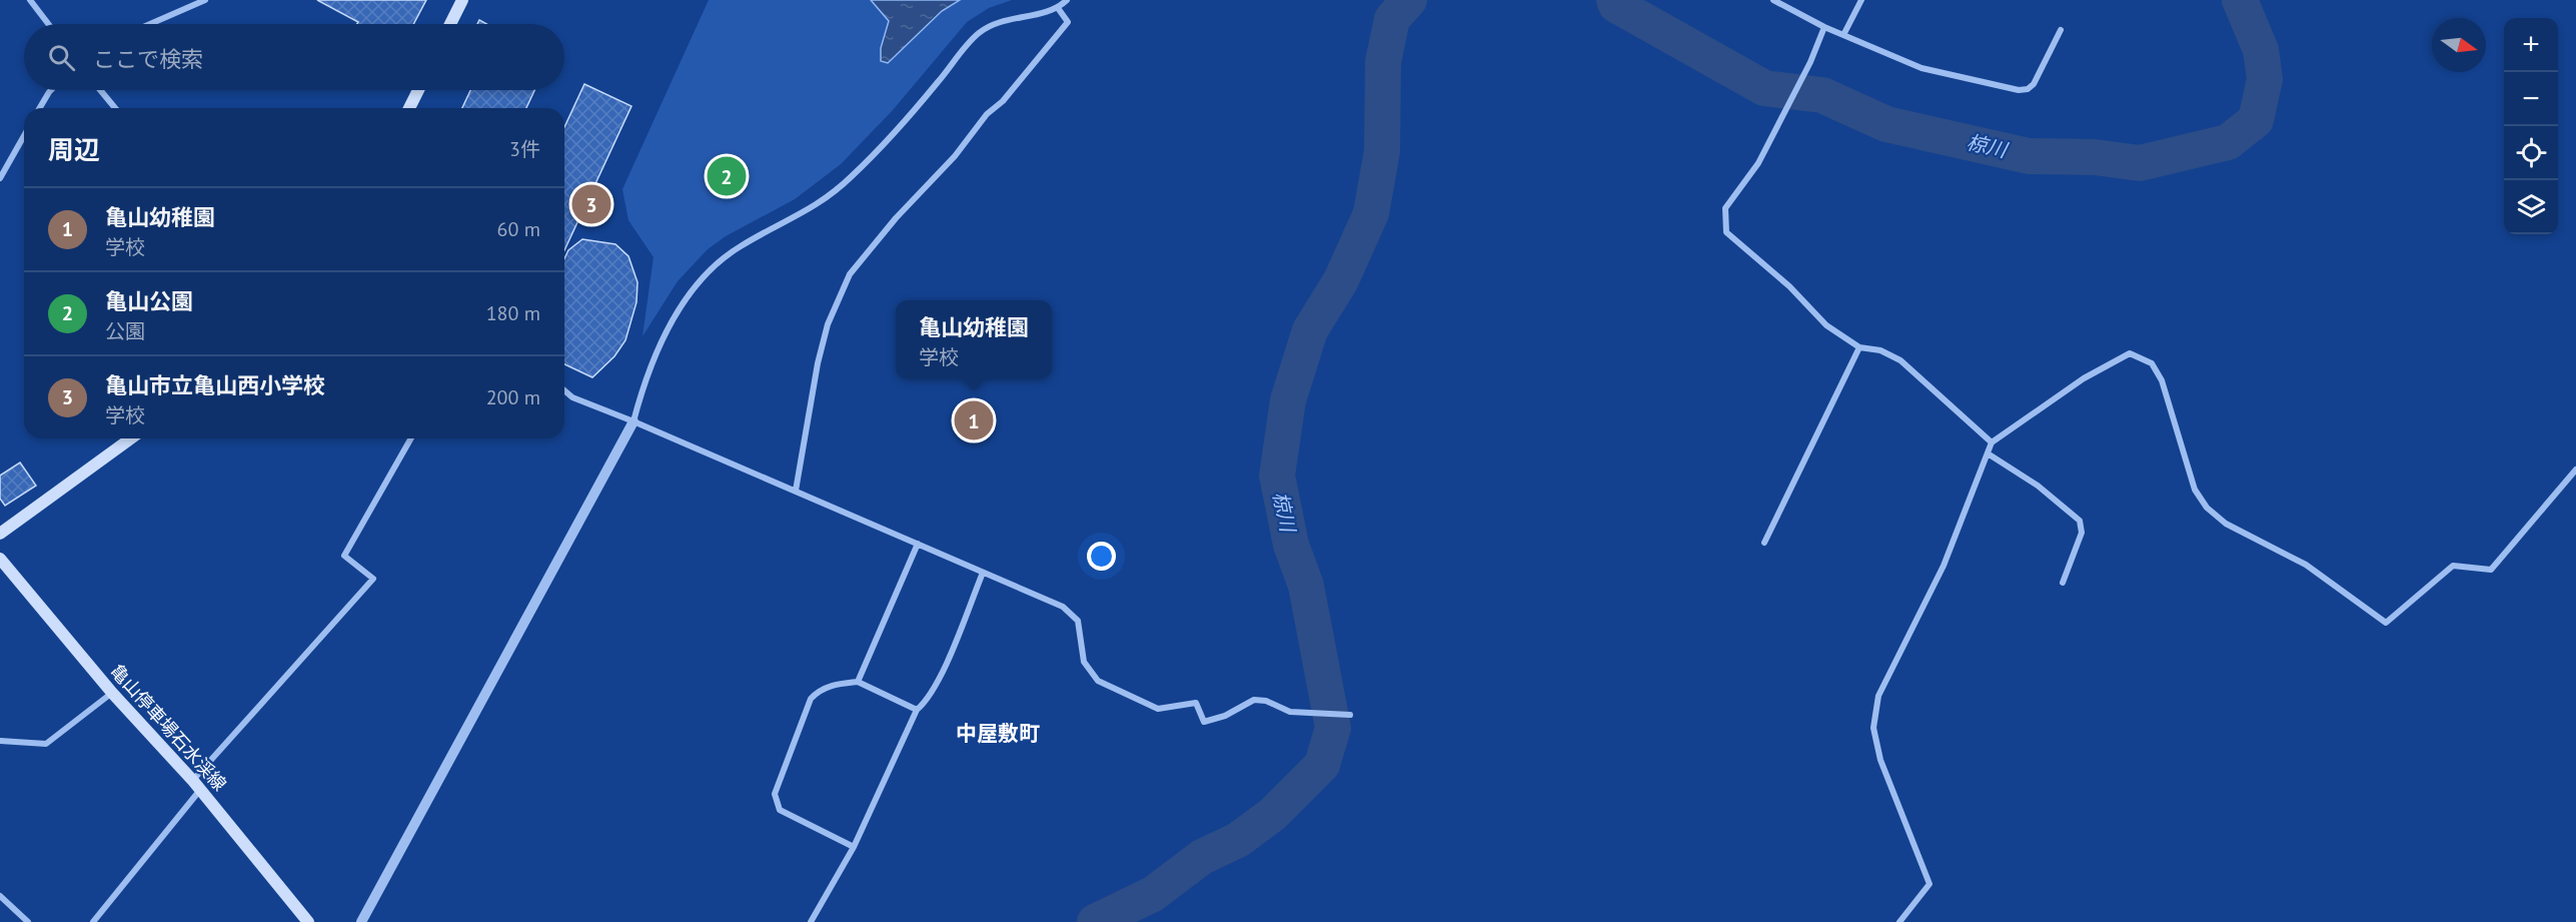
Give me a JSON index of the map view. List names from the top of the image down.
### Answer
{
  "streets": {
    "main road": ["亀山停車場石水渓線"]
  },
  "districts": ["中屋敷町"],
  "water": ["椋川"],
  "north": "right",
  "page": {
    "map_buttons": ["+", "−"],
    "search": "ここで検索",
    "heading": ["周辺", "3件"],
    "pins": ["2", "3", "1"],
    "list": [
      {
        "mark": "1",
        "name": "亀山幼稚園",
        "note": "学校",
        "value": "60 m"
      },
      {
        "mark": "2",
        "name": "亀山公園",
        "note": "公園",
        "value": "180 m"
      },
      {
        "mark": "3",
        "name": "亀山市立亀山西小学校",
        "note": "学校",
        "value": "200 m"
      }
    ],
    "popup": ["亀山幼稚園", "学校"]
  }
}
